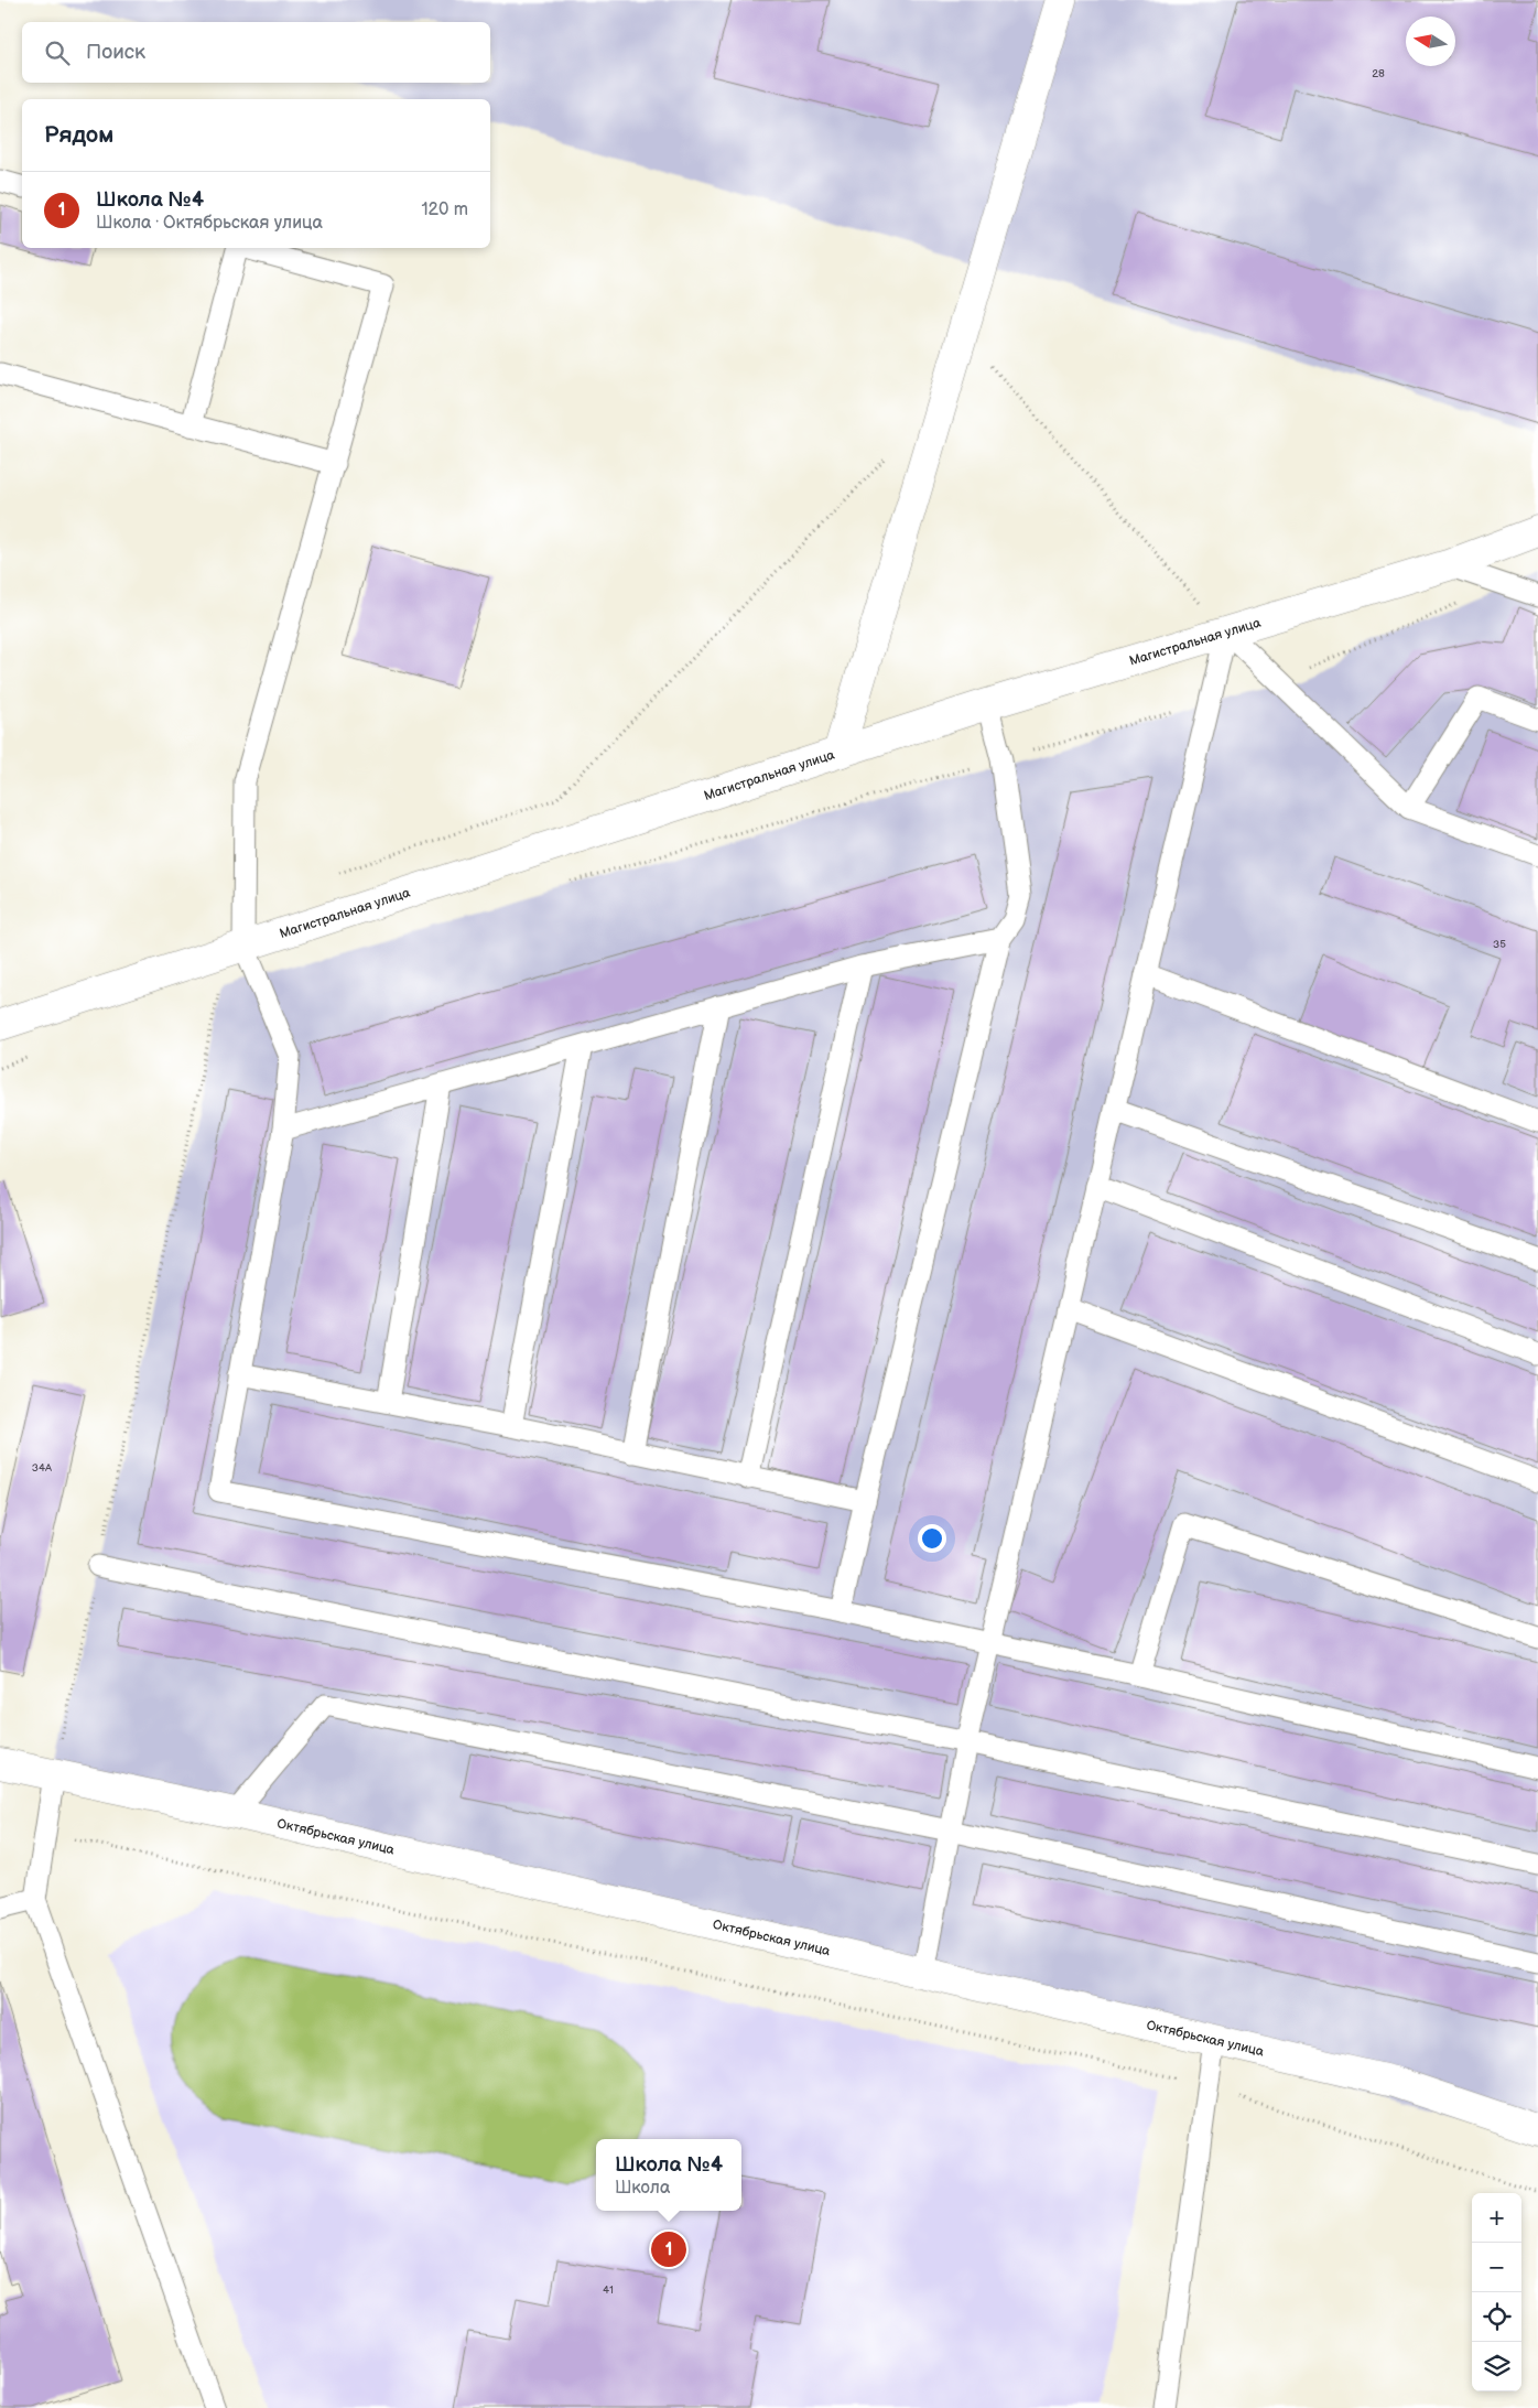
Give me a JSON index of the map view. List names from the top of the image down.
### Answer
{
  "streets": {
    "street": ["Магистральная улица", "Октябрьская улица"]
  },
  "house_numbers": [
    "28",
    "35",
    "34А",
    "41"
  ],
  "north": "left",
  "page": {
    "search": "Поиск",
    "heading": "Рядом",
    "list": [
      {
        "mark": "1",
        "name": "Школа №4",
        "note": "Школа · Октябрьская улица",
        "value": "120 m"
      }
    ],
    "popup": ["Школа №4", "Школа"],
    "map_buttons": ["+", "−"],
    "pins": "1"
  }
}
